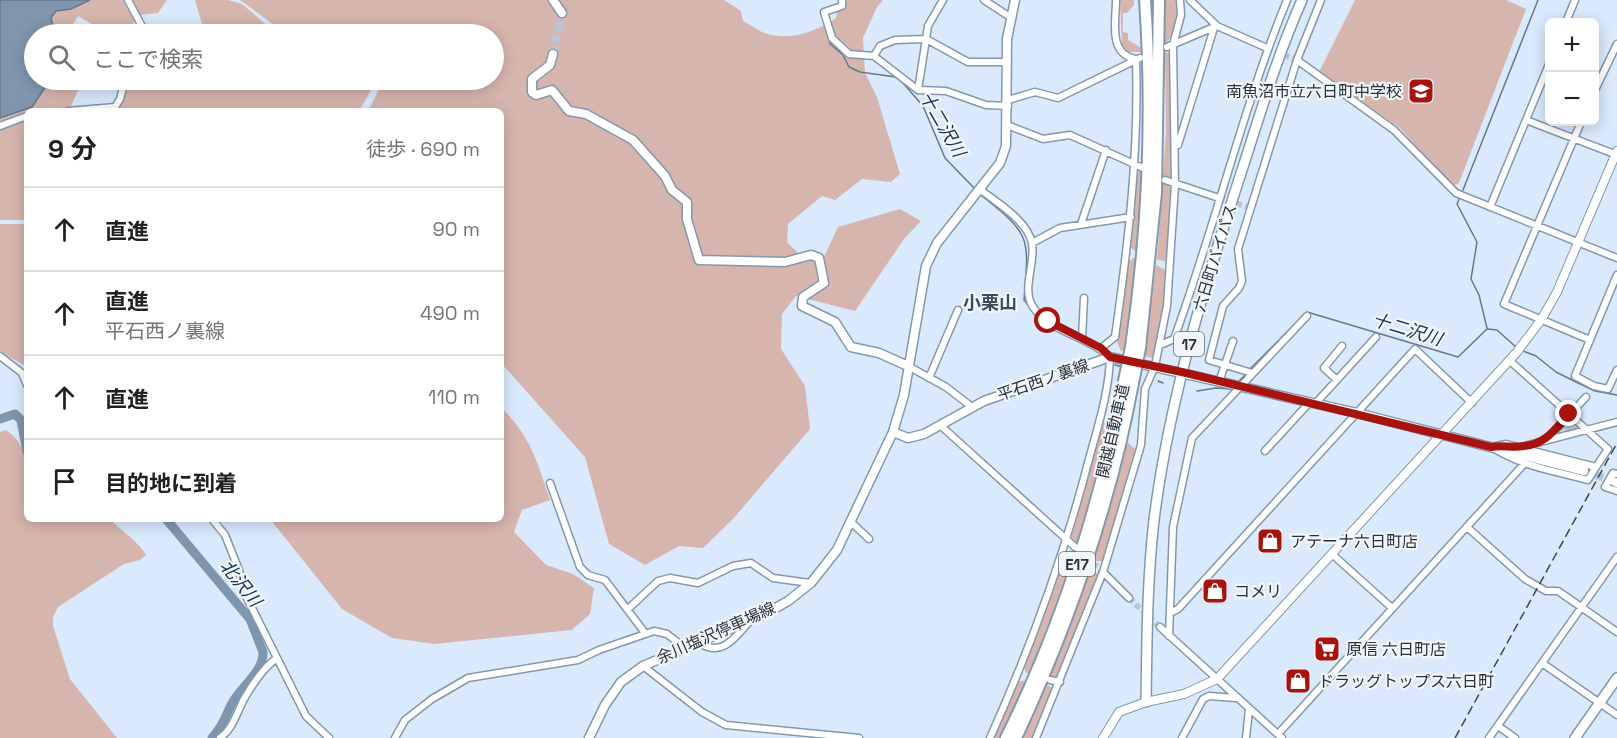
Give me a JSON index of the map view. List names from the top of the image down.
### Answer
{
  "streets": {
    "highway": [
      "六日町バイパス",
      "17",
      "関越自動車道",
      "E17"
    ],
    "main road": ["平石西ノ裏線", "余川塩沢停車場線"]
  },
  "crossings": [
    ["六日町バイパス", "平石西ノ裏線"],
    ["平石西ノ裏線", "余川塩沢停車場線"]
  ],
  "districts": ["小栗山"],
  "water": ["十二沢川", "北沢川"],
  "places": {
    "school or university": ["南魚沼市立六日町中学校"],
    "shop": ["アテーナ六日町店", "コメリ", "ドラッグトップス六日町"],
    "supermarket": ["原信 六日町店"]
  },
  "page": {
    "map_buttons": ["+", "−"],
    "search": "ここで検索",
    "heading": ["9 分", "徒歩 · 690 m"],
    "list": [
      ["直進", "90 m"],
      ["直進", "平石西ノ裏線", "490 m"],
      ["直進", "110 m"],
      "目的地に到着"
    ]
  }
}
